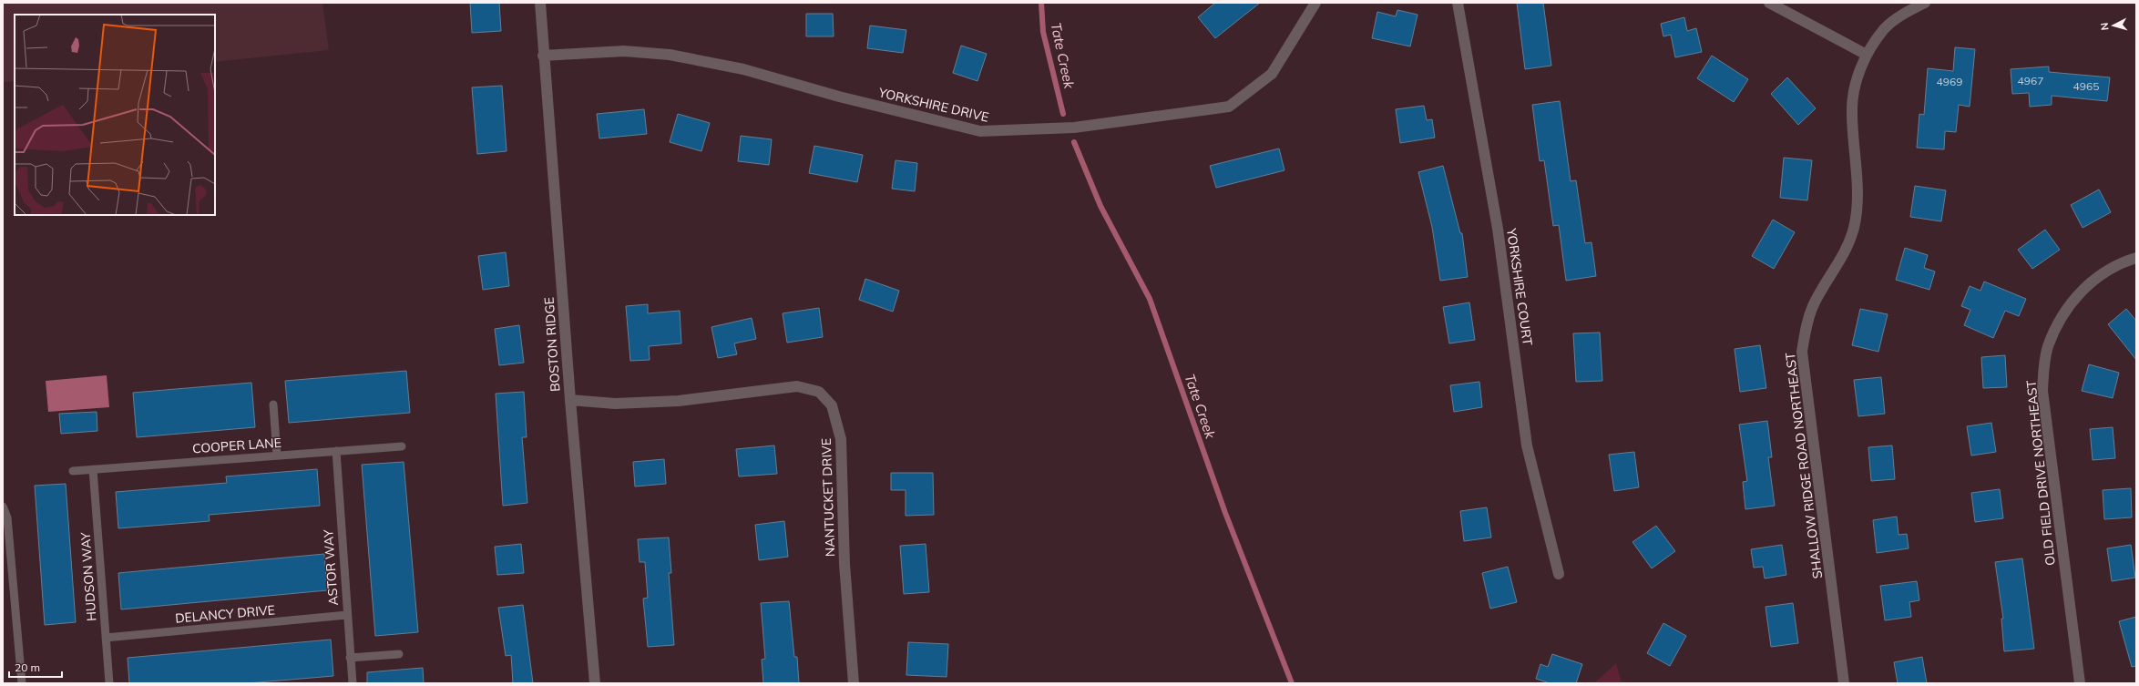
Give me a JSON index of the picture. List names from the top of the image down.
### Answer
{
  "streets": {
    "street": [
      "YORKSHIRE DRIVE",
      "YORKSHIRE COURT",
      "BOSTON RIDGE",
      "SHALLOW RIDGE ROAD NORTHEAST",
      "OLD FIELD DRIVE NORTHEAST",
      "NANTUCKET DRIVE"
    ],
    "lane": [
      "COOPER LANE",
      "ASTOR WAY",
      "HUDSON WAY",
      "DELANCY DRIVE"
    ]
  },
  "crossings": [
    ["YORKSHIRE DRIVE", "BOSTON RIDGE"],
    ["BOSTON RIDGE", "NANTUCKET DRIVE"],
    ["COOPER LANE", "ASTOR WAY"],
    ["COOPER LANE", "HUDSON WAY"],
    ["ASTOR WAY", "DELANCY DRIVE"],
    ["HUDSON WAY", "DELANCY DRIVE"]
  ],
  "water": ["Tate Creek"],
  "house_numbers": ["4967", "4969", "4965"],
  "scale_bar": "20 m",
  "north": "left"
}
